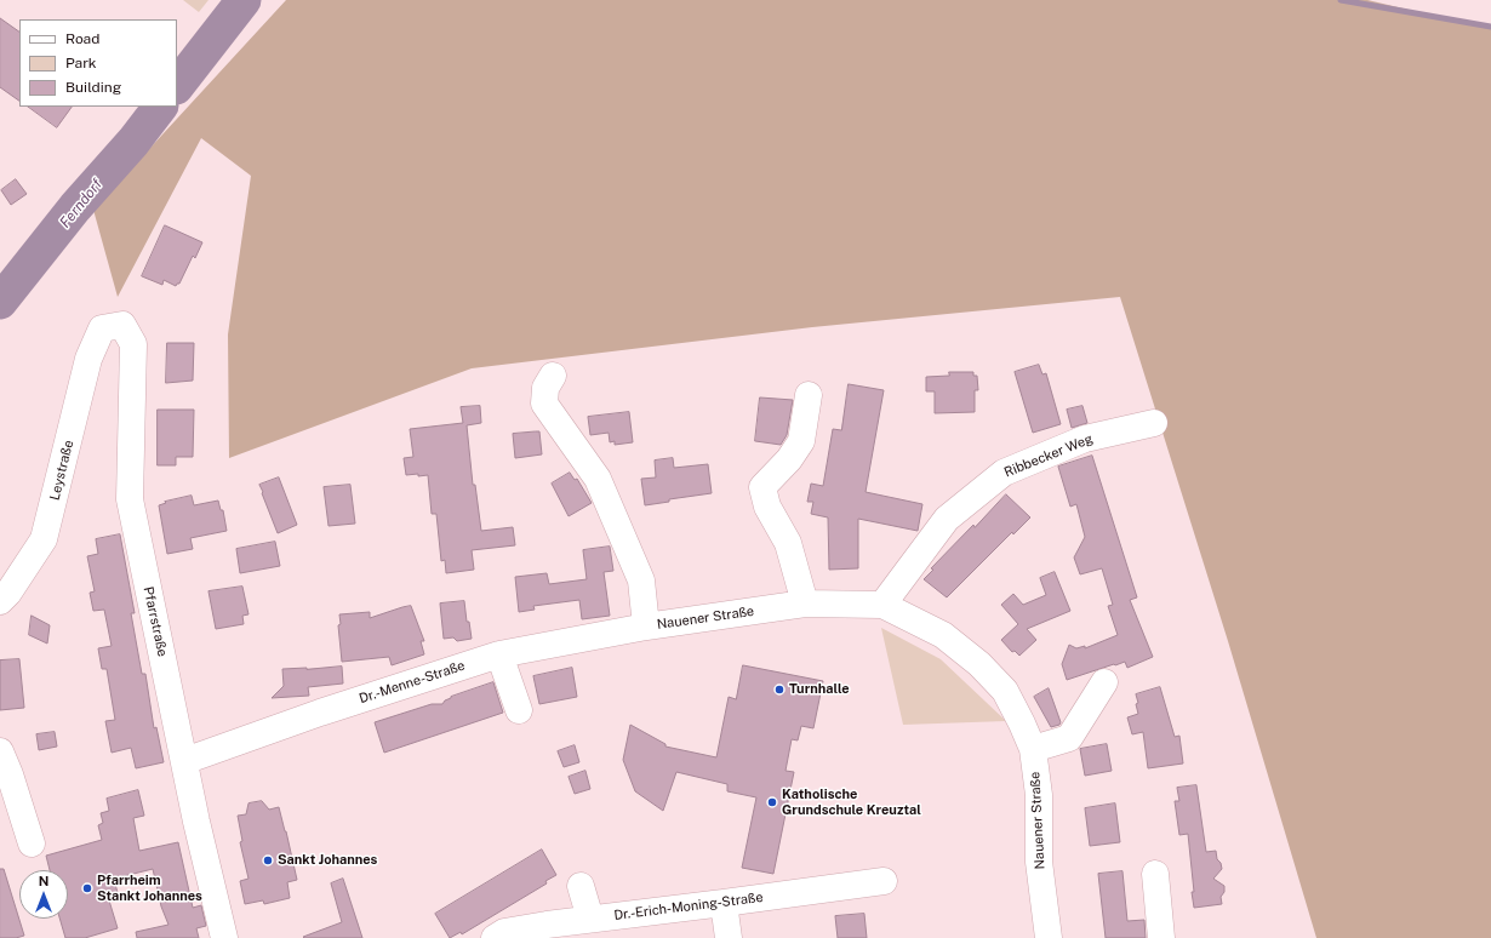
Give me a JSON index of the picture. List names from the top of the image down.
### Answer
{
  "streets": {
    "street": [
      "Ribbecker Weg",
      "Leystraße",
      "Nauener Straße",
      "Pfarrstraße",
      "Dr.-Menne-Straße",
      "Dr.-Erich-Moning-Straße"
    ]
  },
  "crossings": [
    ["Ribbecker Weg", "Nauener Straße"],
    ["Leystraße", "Pfarrstraße"],
    ["Nauener Straße", "Dr.-Menne-Straße"],
    ["Pfarrstraße", "Dr.-Menne-Straße"]
  ],
  "water": ["Ferndorf"],
  "places": [
    "Turnhalle",
    "Katholische Grundschule Kreuztal",
    "Sankt Johannes",
    "Pfarrheim Stankt Johannes"
  ],
  "legend": ["Road", "Park", "Building"],
  "north": "top"
}
